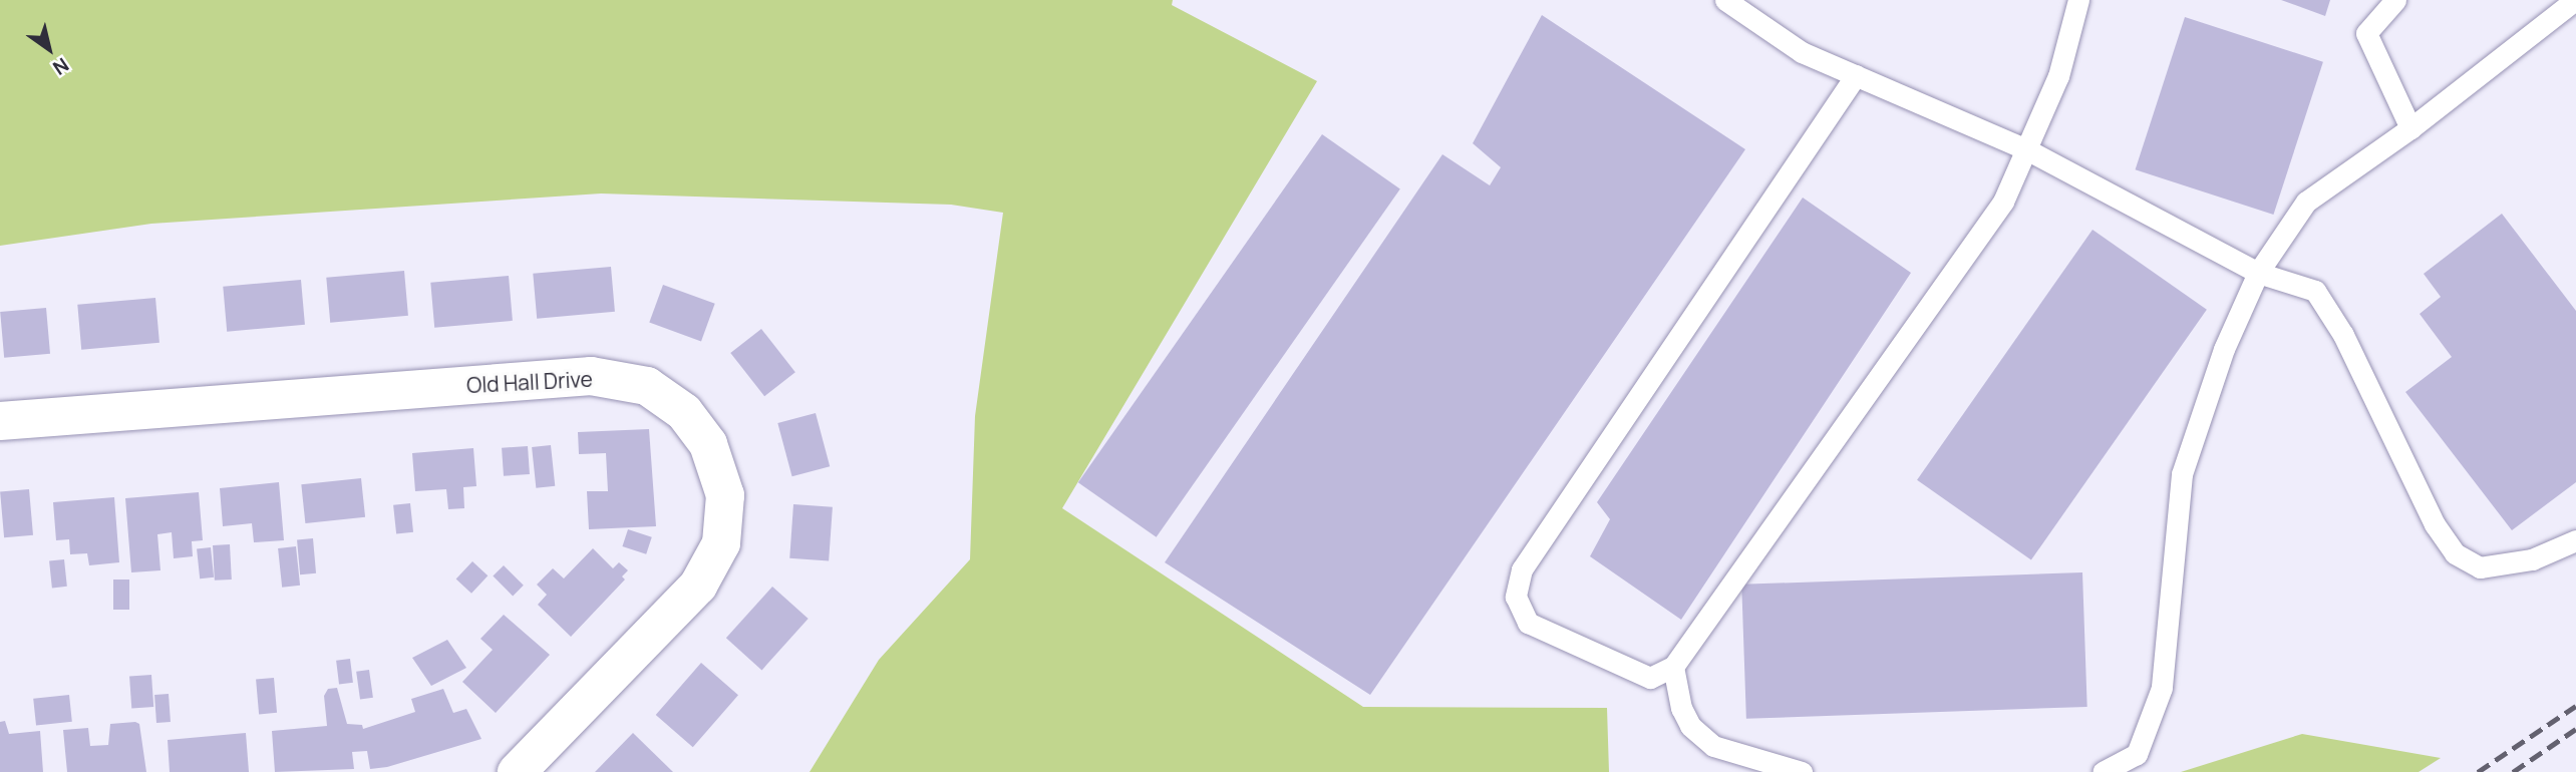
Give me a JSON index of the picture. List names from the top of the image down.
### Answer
{
  "streets": {
    "street": ["Old Hall Drive"]
  },
  "north": "bottom right"
}
